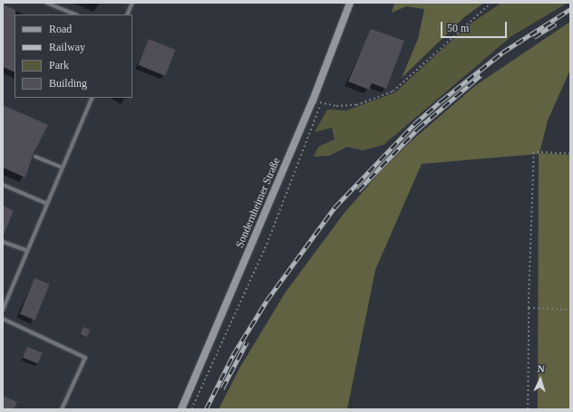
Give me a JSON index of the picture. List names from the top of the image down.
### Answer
{
  "streets": {
    "main road": ["Sondernheimer Straße"]
  },
  "legend": [
    "Road",
    "Railway",
    "Park",
    "Building"
  ],
  "scale_bar": "50 m",
  "north": "top"
}
